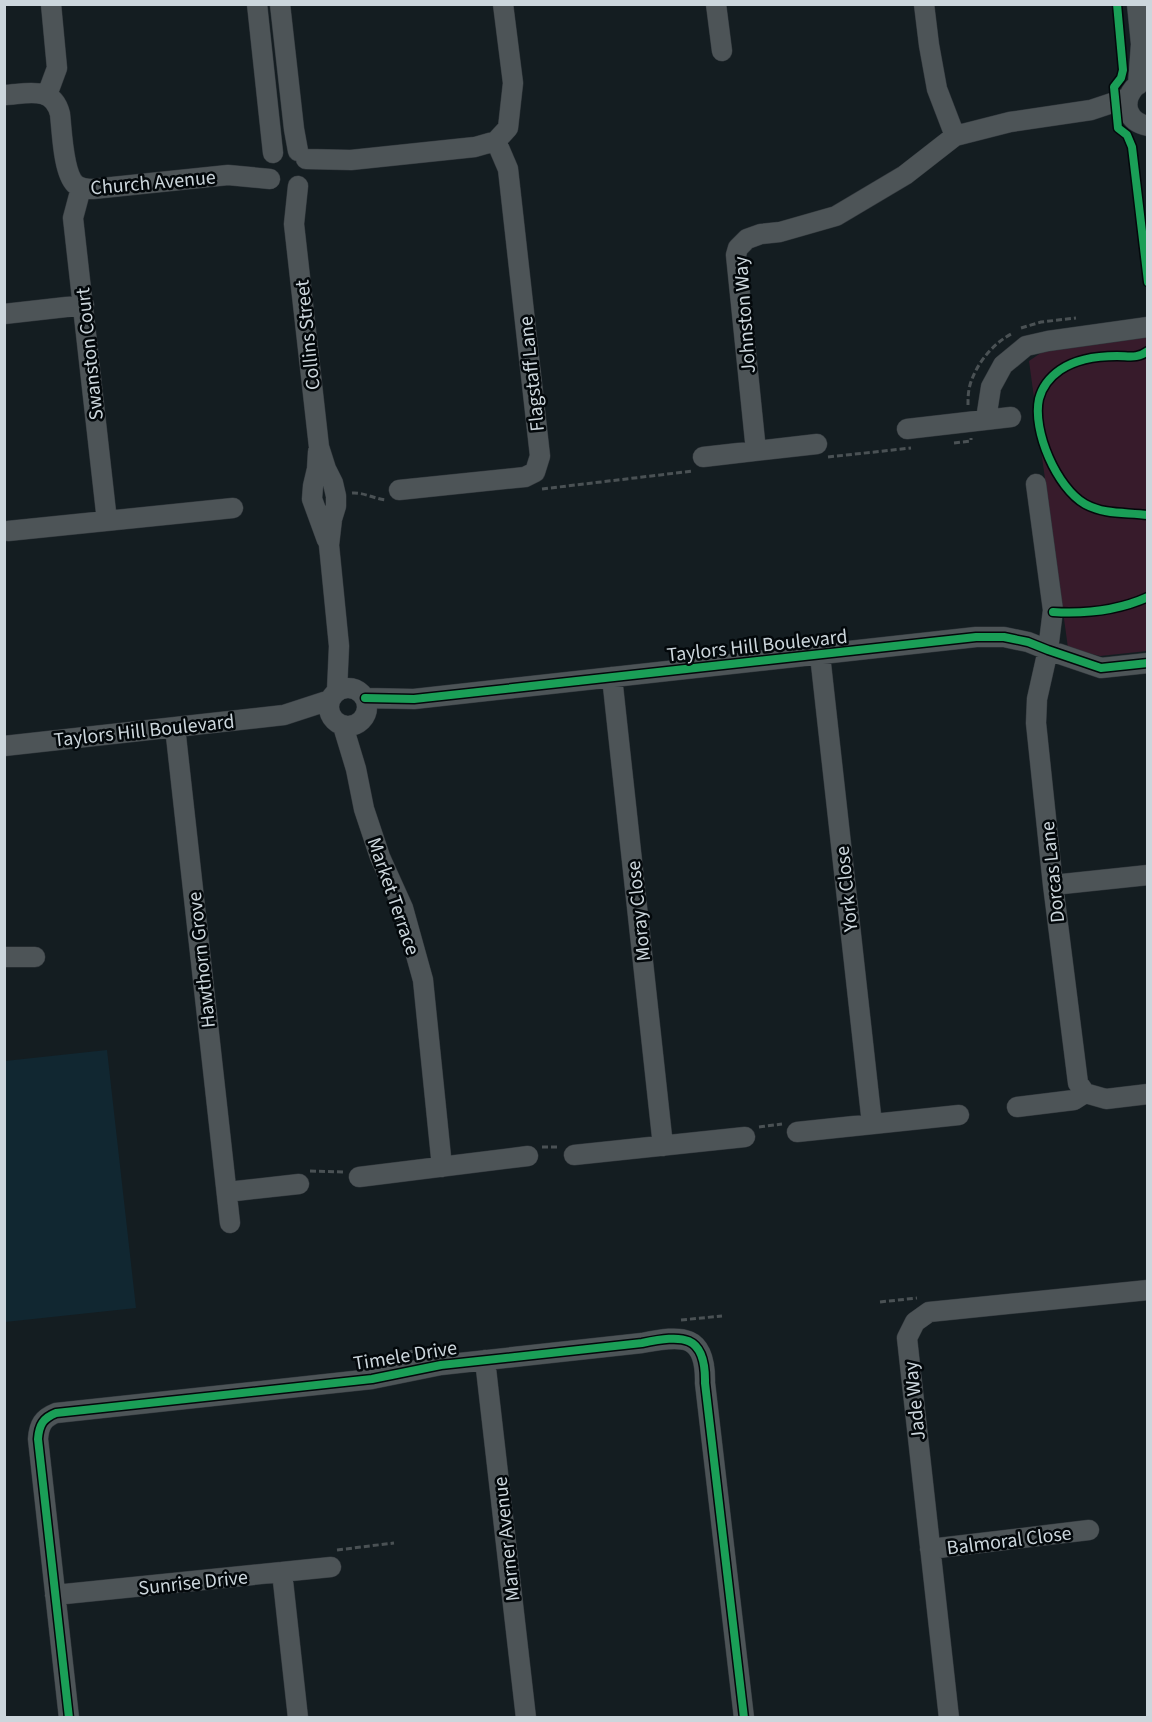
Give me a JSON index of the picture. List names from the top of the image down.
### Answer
{
  "streets": {
    "street": [
      "Church Avenue",
      "Johnston Way",
      "Collins Street",
      "Swanston Court",
      "Flagstaff Lane",
      "Taylors Hill Boulevard",
      "Dorcas Lane",
      "York Close",
      "Market Terrace",
      "Moray Close",
      "Hawthorn Grove",
      "Timele Drive",
      "Jade Way",
      "Marner Avenue",
      "Balmoral Close",
      "Sunrise Drive"
    ]
  },
  "crossings": [
    ["Church Avenue", "Collins Street"],
    ["Church Avenue", "Swanston Court"],
    ["Church Avenue", "Flagstaff Lane"],
    ["Collins Street", "Taylors Hill Boulevard"],
    ["Collins Street", "Market Terrace"],
    ["Taylors Hill Boulevard", "Dorcas Lane"],
    ["Taylors Hill Boulevard", "York Close"],
    ["Taylors Hill Boulevard", "Market Terrace"],
    ["Taylors Hill Boulevard", "Moray Close"],
    ["Taylors Hill Boulevard", "Hawthorn Grove"],
    ["Timele Drive", "Marner Avenue"],
    ["Timele Drive", "Sunrise Drive"],
    ["Jade Way", "Balmoral Close"]
  ]
}
